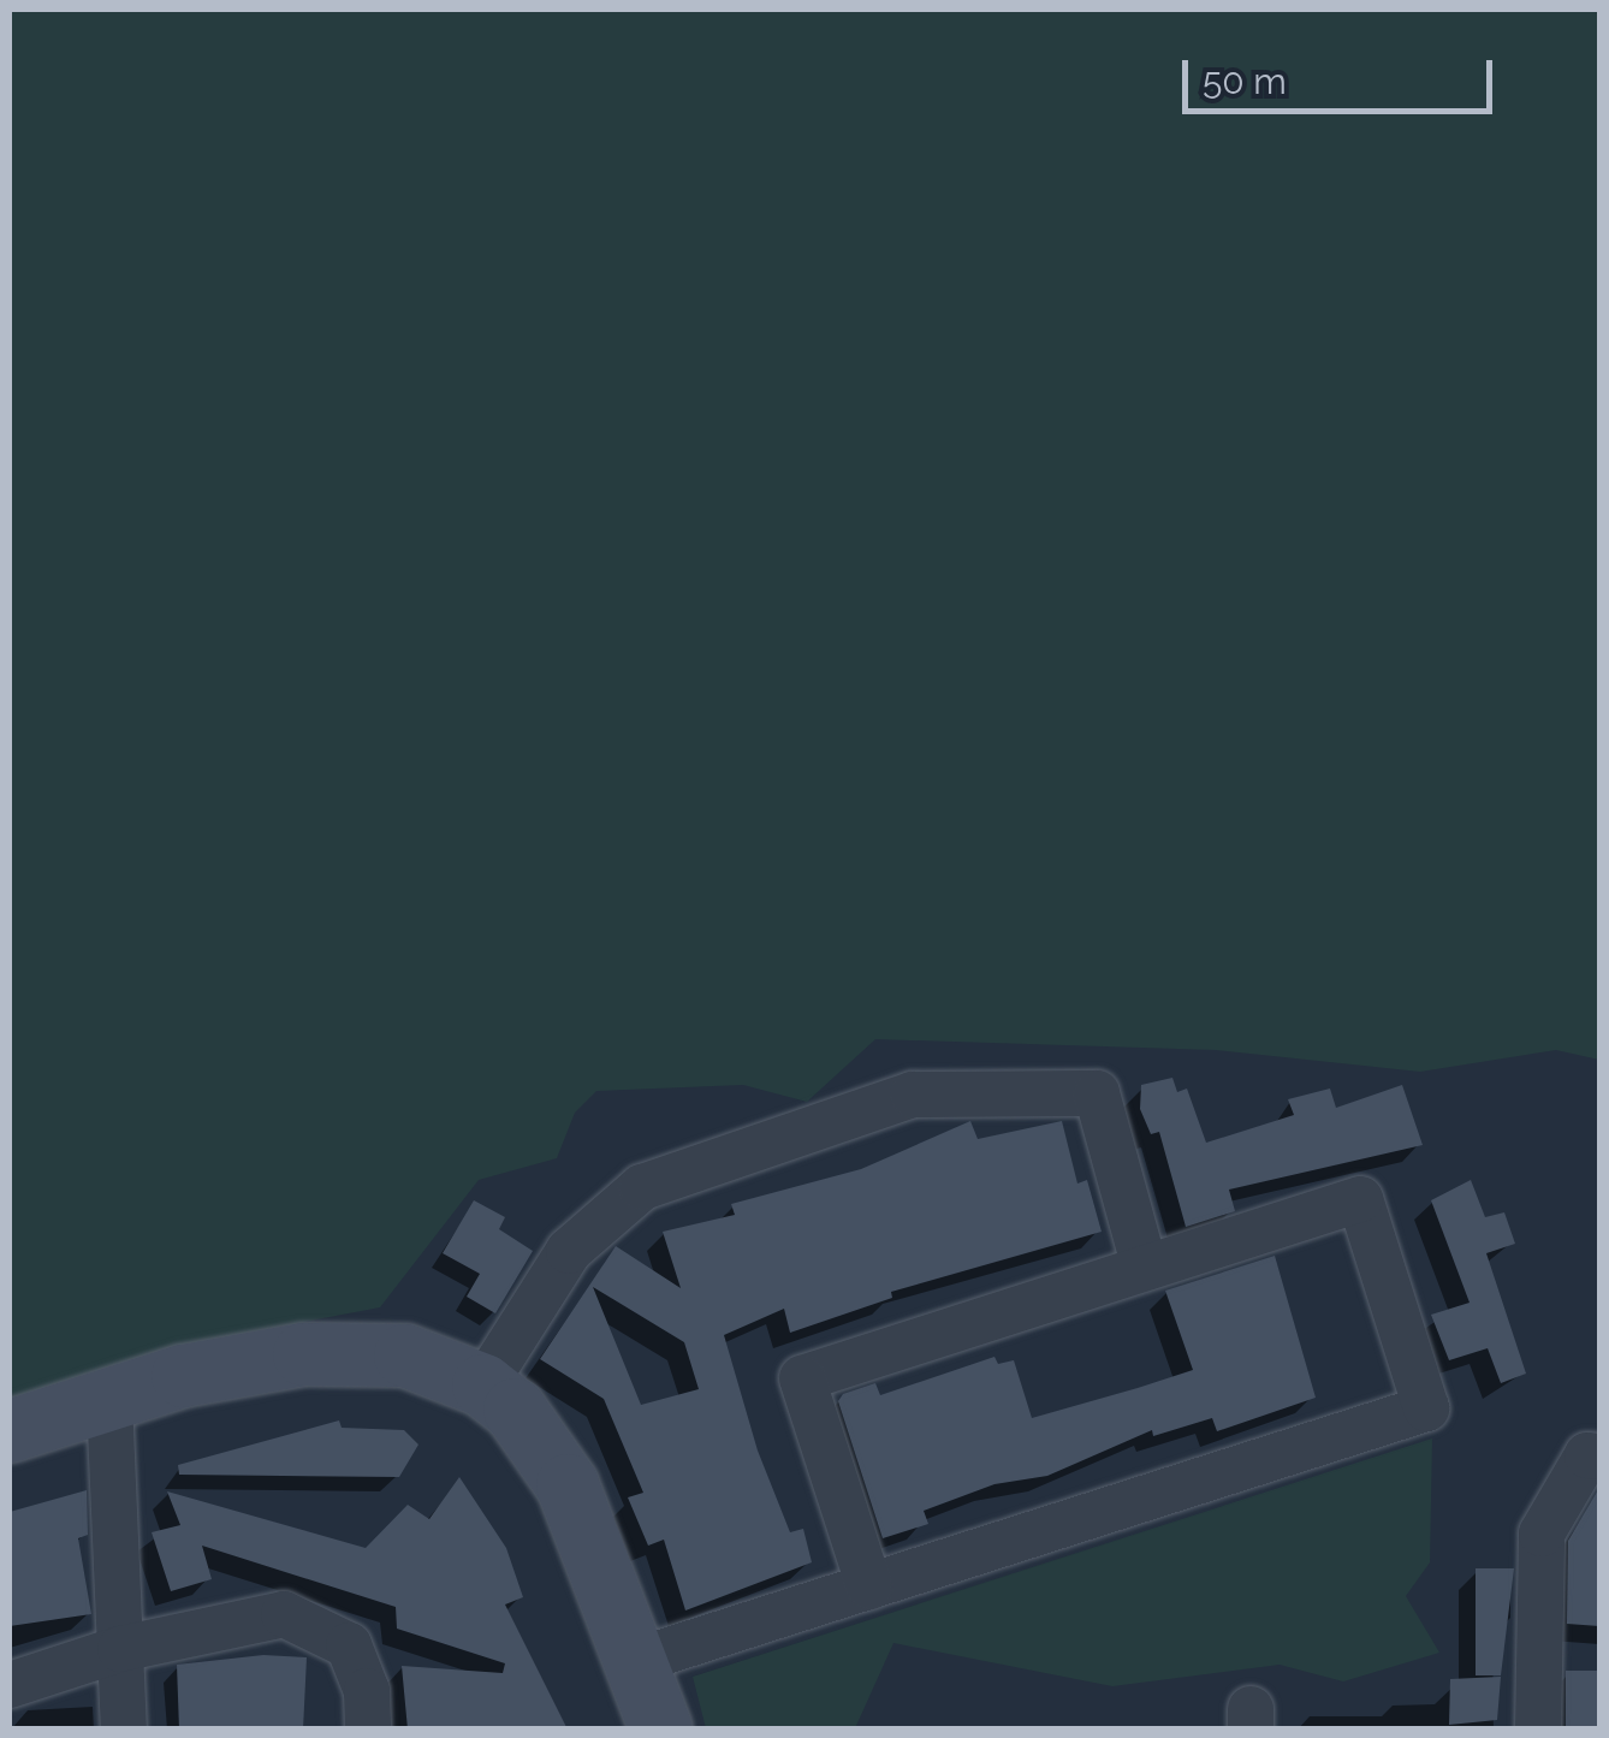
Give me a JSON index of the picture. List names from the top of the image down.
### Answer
{
  "scale_bar": "50 m"
}
